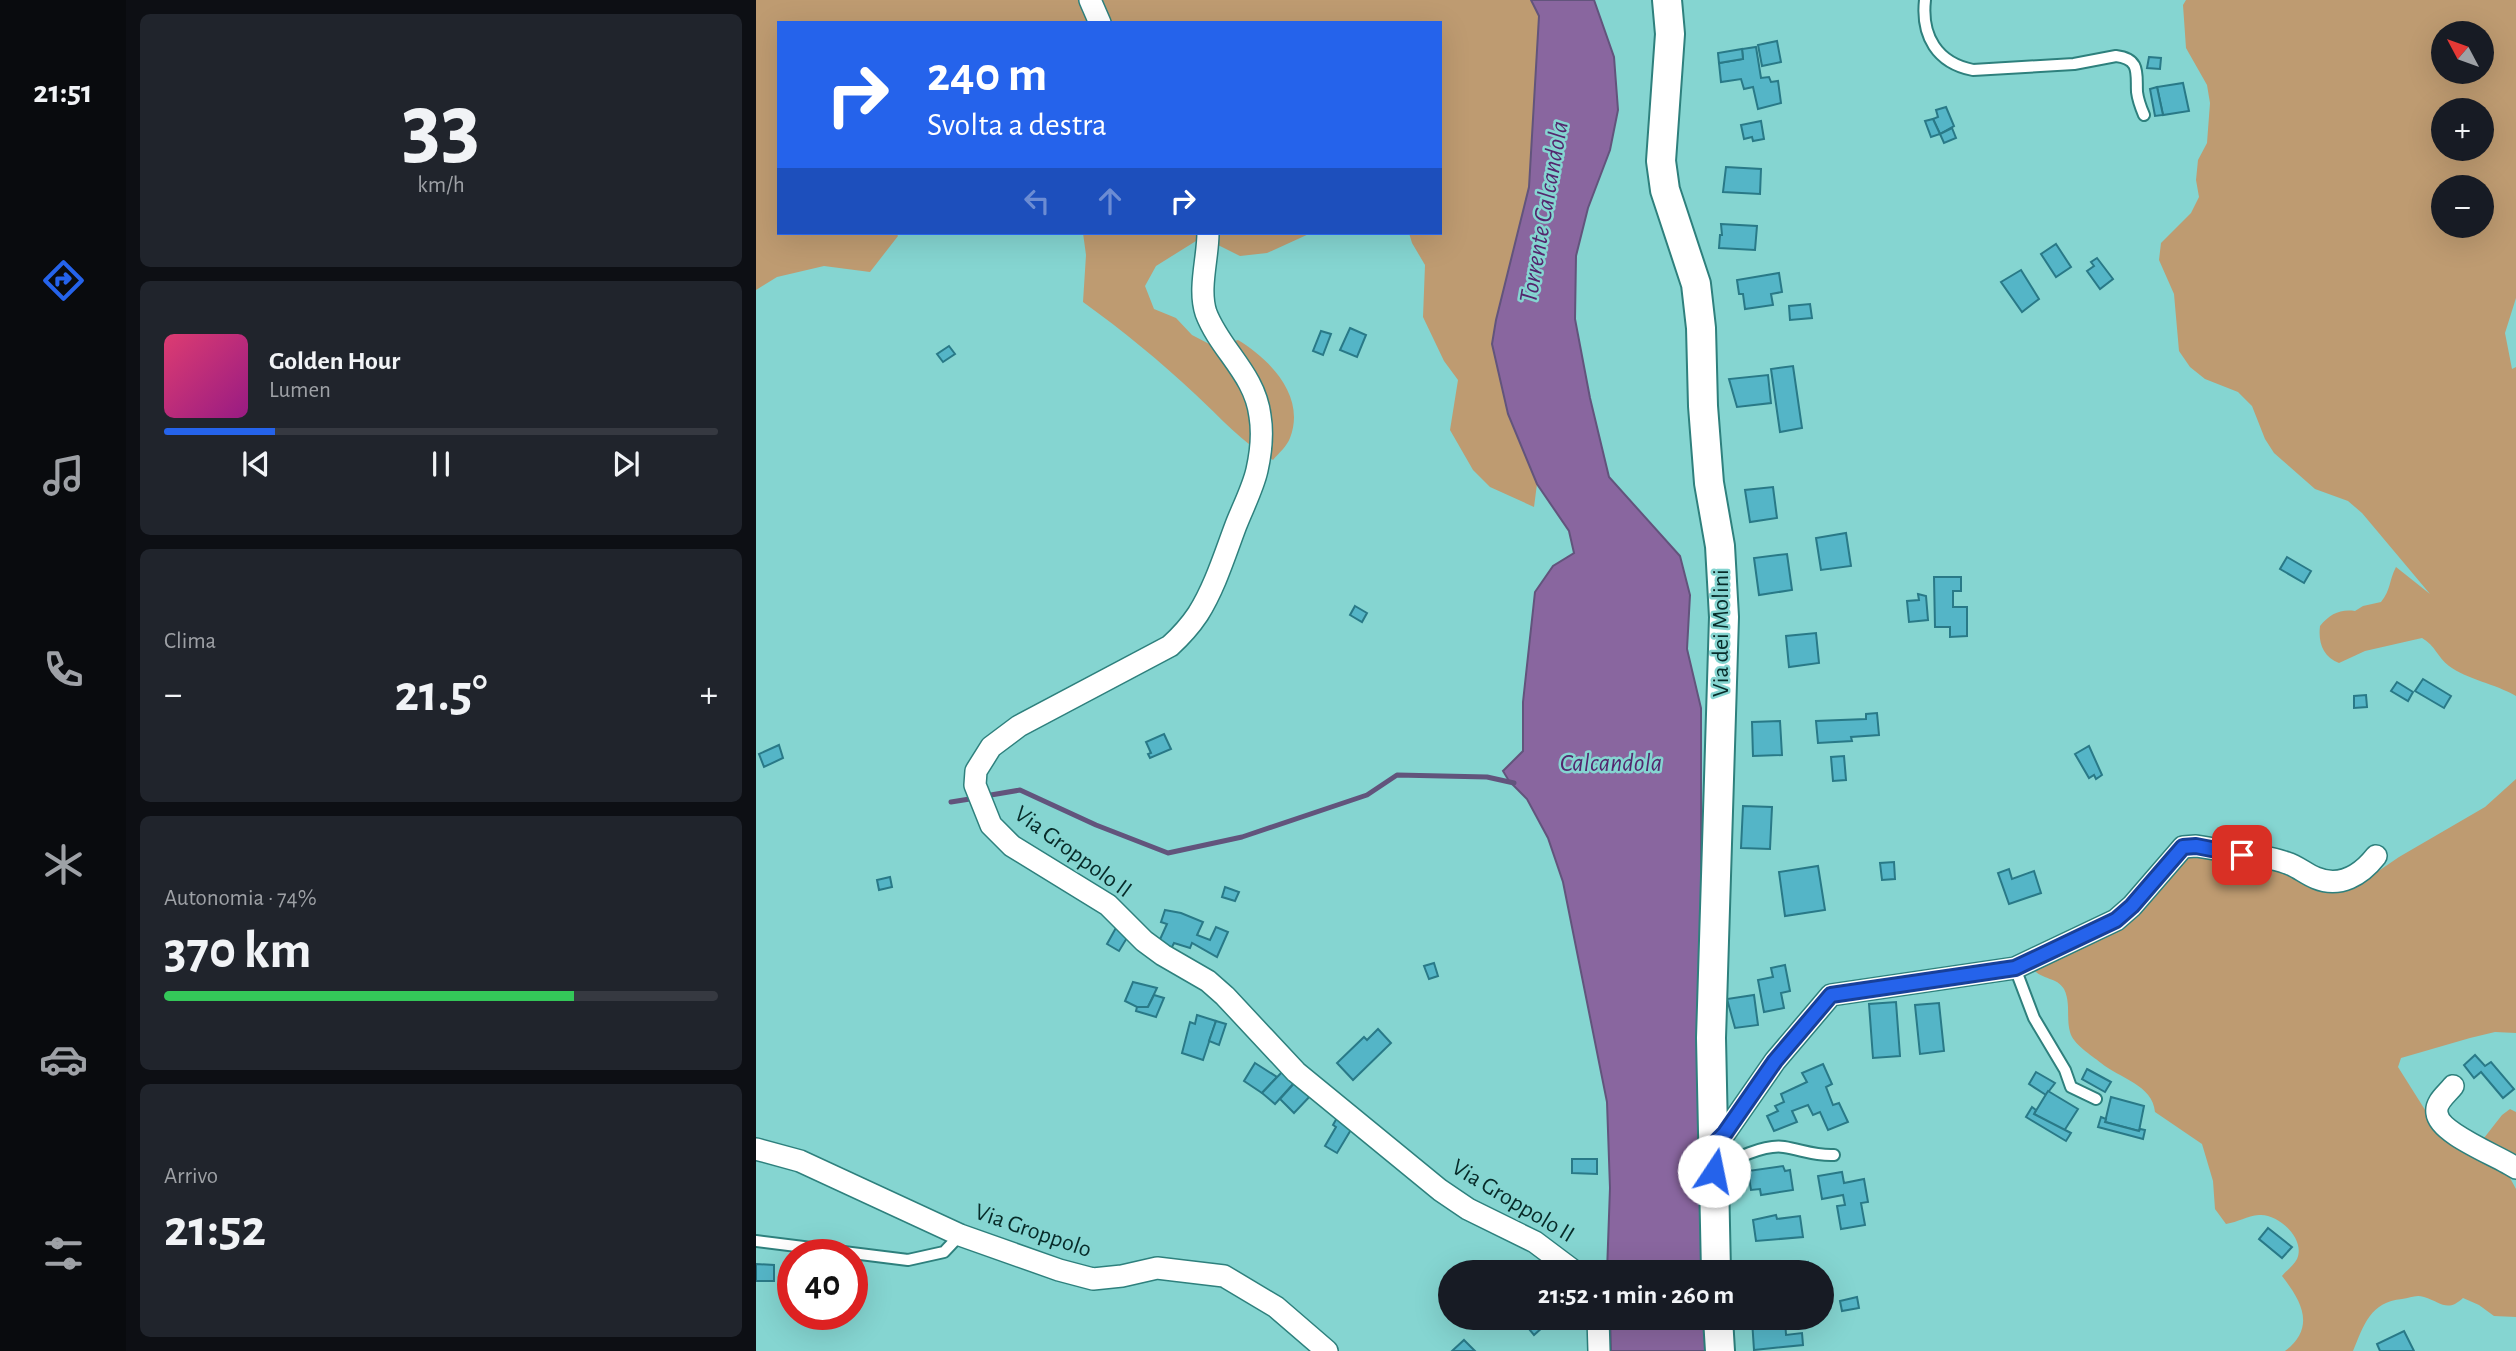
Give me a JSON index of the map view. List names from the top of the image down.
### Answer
{
  "streets": {
    "street": ["Via dei Molini", "Via Groppolo II", "Via Groppolo"]
  },
  "water": ["Torrente Calcandola", "Calcandola"],
  "north": "top left",
  "page": {
    "tabs": "21:51",
    "tile": [
      ["33", "km/h"],
      "Clima",
      ["Autonomia · 74%", "370 km"],
      ["Arrivo", "21:52"]
    ],
    "map_buttons": ["+", "−"],
    "turn": ["240 m", "Svolta a destra"],
    "song": ["Golden Hour", "Lumen"],
    "heat": ["−", "21.5°", "+"],
    "limit": "40",
    "trip": "21:52 · 1 min · 260 m"
  }
}
